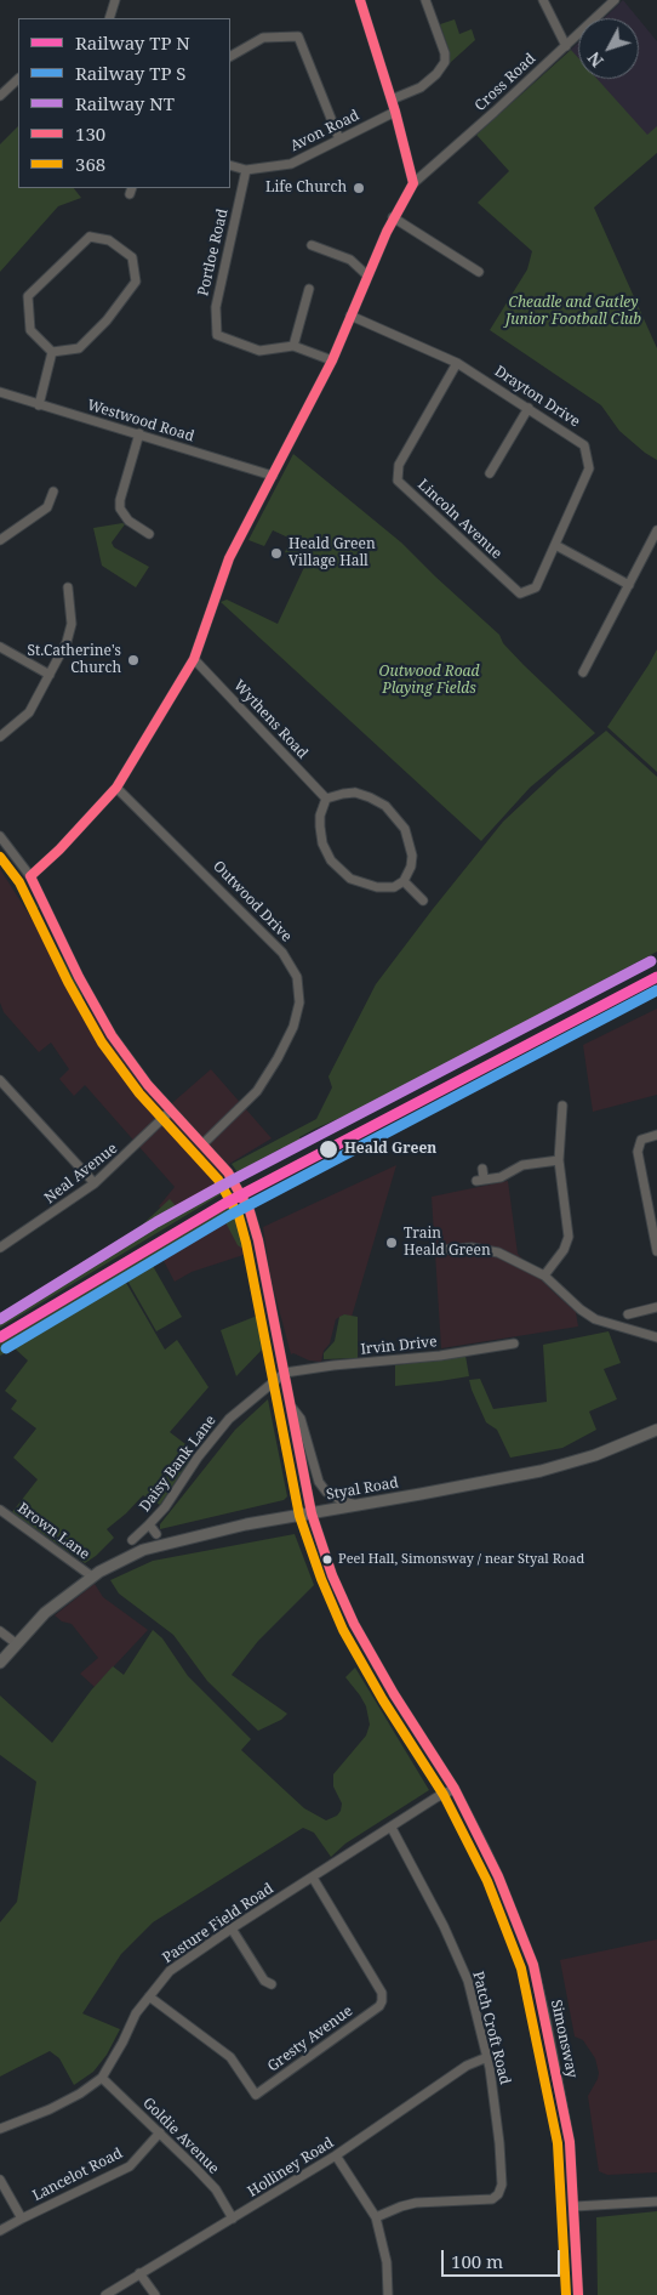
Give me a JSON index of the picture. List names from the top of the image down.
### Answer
{
  "streets": {
    "main road": ["Styal Road"],
    "street": [
      "Cross Road",
      "Avon Road",
      "Portloe Road",
      "Drayton Drive",
      "Westwood Road",
      "Lincoln Avenue",
      "Wythens Road",
      "Outwood Drive",
      "Neal Avenue",
      "Irvin Drive",
      "Daisy Bank Lane",
      "Brown Lane",
      "Pasture Field Road",
      "Patch Croft Road",
      "Gresty Avenue",
      "Simonsway",
      "Goldie Avenue",
      "Holliney Road",
      "Lancelot Road"
    ]
  },
  "crossings": [
    ["Cross Road", "Drayton Drive"],
    ["Cross Road", "Westwood Road"],
    ["Cross Road", "Wythens Road"],
    ["Cross Road", "Outwood Drive"],
    ["Avon Road", "Portloe Road"],
    ["Drayton Drive", "Lincoln Avenue"],
    ["Irvin Drive", "Daisy Bank Lane"],
    ["Styal Road", "Brown Lane"],
    ["Styal Road", "Simonsway"],
    ["Pasture Field Road", "Patch Croft Road"],
    ["Pasture Field Road", "Gresty Avenue"],
    ["Pasture Field Road", "Simonsway"],
    ["Pasture Field Road", "Goldie Avenue"],
    ["Patch Croft Road", "Holliney Road"],
    ["Goldie Avenue", "Holliney Road"],
    ["Goldie Avenue", "Lancelot Road"]
  ],
  "parks": ["Cheadle and Gatley Junior Football Club", "Outwood Road Playing Fields"],
  "places": [
    "Life Church",
    "Heald Green Village Hall",
    "St.Catherine's Church",
    "Heald Green",
    "Train Heald Green",
    "Peel Hall, Simonsway / near Styal Road"
  ],
  "lines": ["transit line 130", "transit line 368", "rail line NT"],
  "legend": [
    "Railway TP N",
    "Railway TP S",
    "Railway NT",
    "130",
    "368"
  ],
  "scale_bar": "100 m",
  "north": "bottom left"
}
